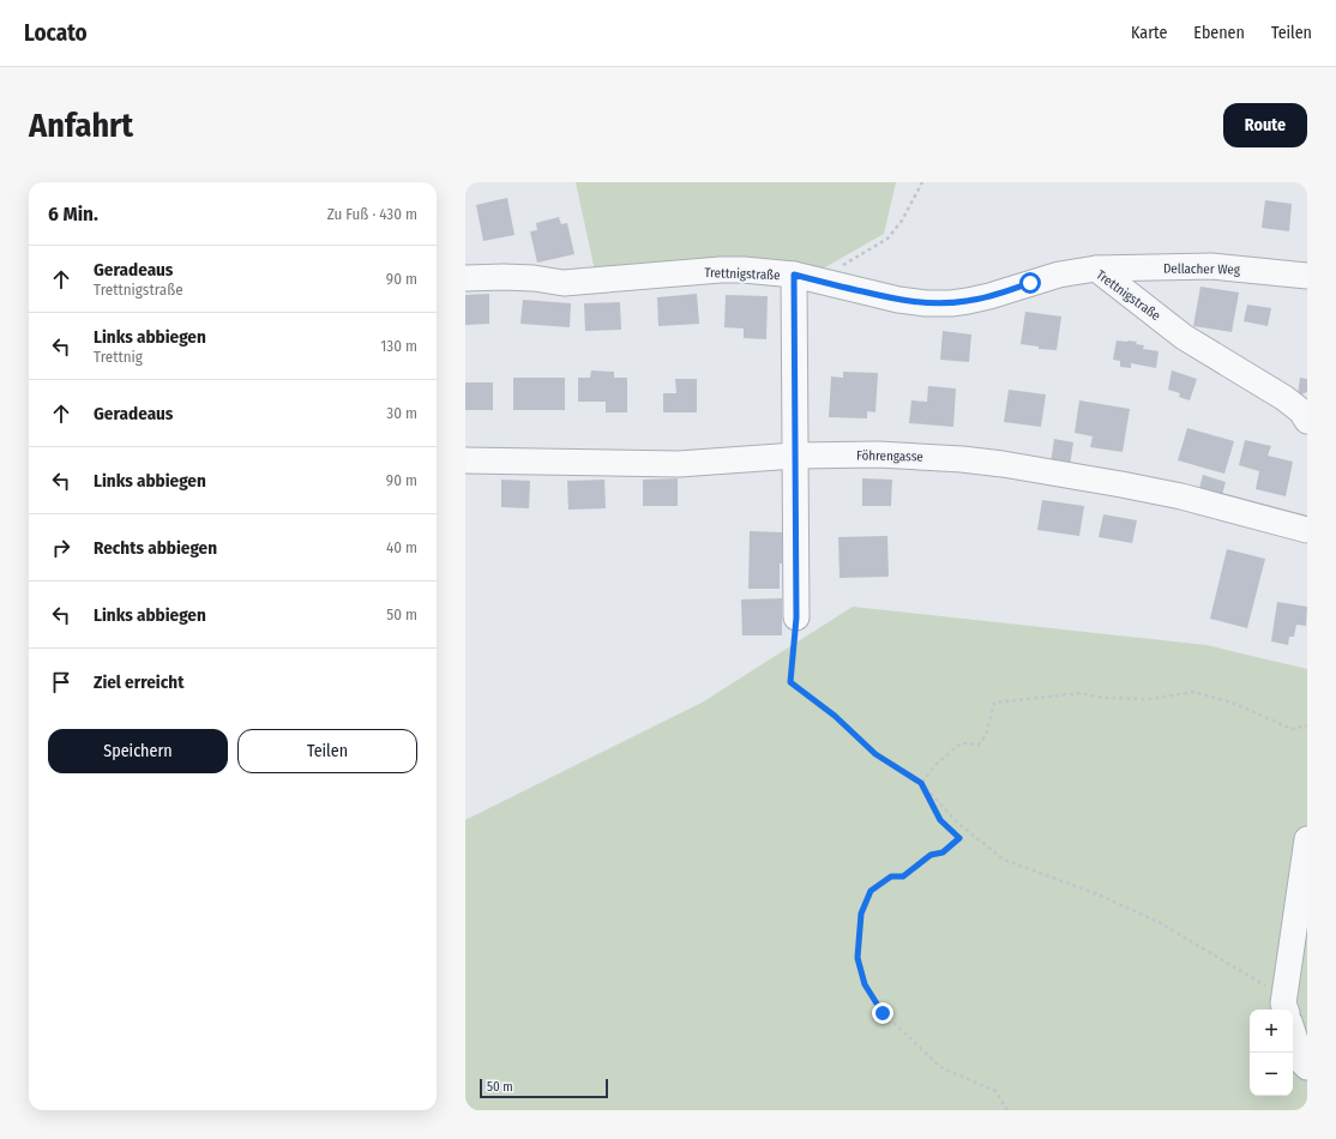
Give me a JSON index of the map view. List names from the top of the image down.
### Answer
{
  "streets": {
    "street": ["Dellacher Weg", "Trettnigstraße", "Föhrengasse"]
  },
  "crossings": [
    ["Dellacher Weg", "Trettnigstraße"]
  ],
  "scale_bar": "50 m",
  "page": {
    "header": "Locato",
    "nav": ["Karte", "Ebenen", "Teilen"],
    "buttons": [
      "Route",
      ["Speichern", "Teilen"]
    ],
    "title": "Anfahrt",
    "heading": ["6 Min.", "Zu Fuß · 430 m"],
    "list": [
      ["Geradeaus", "Trettnigstraße", "90 m"],
      ["Links abbiegen", "Trettnig", "130 m"],
      ["Geradeaus", "30 m"],
      ["Links abbiegen", "90 m"],
      ["Rechts abbiegen", "40 m"],
      ["Links abbiegen", "50 m"],
      "Ziel erreicht"
    ],
    "map_buttons": ["+", "−"],
    "scale": "50 m"
  }
}
